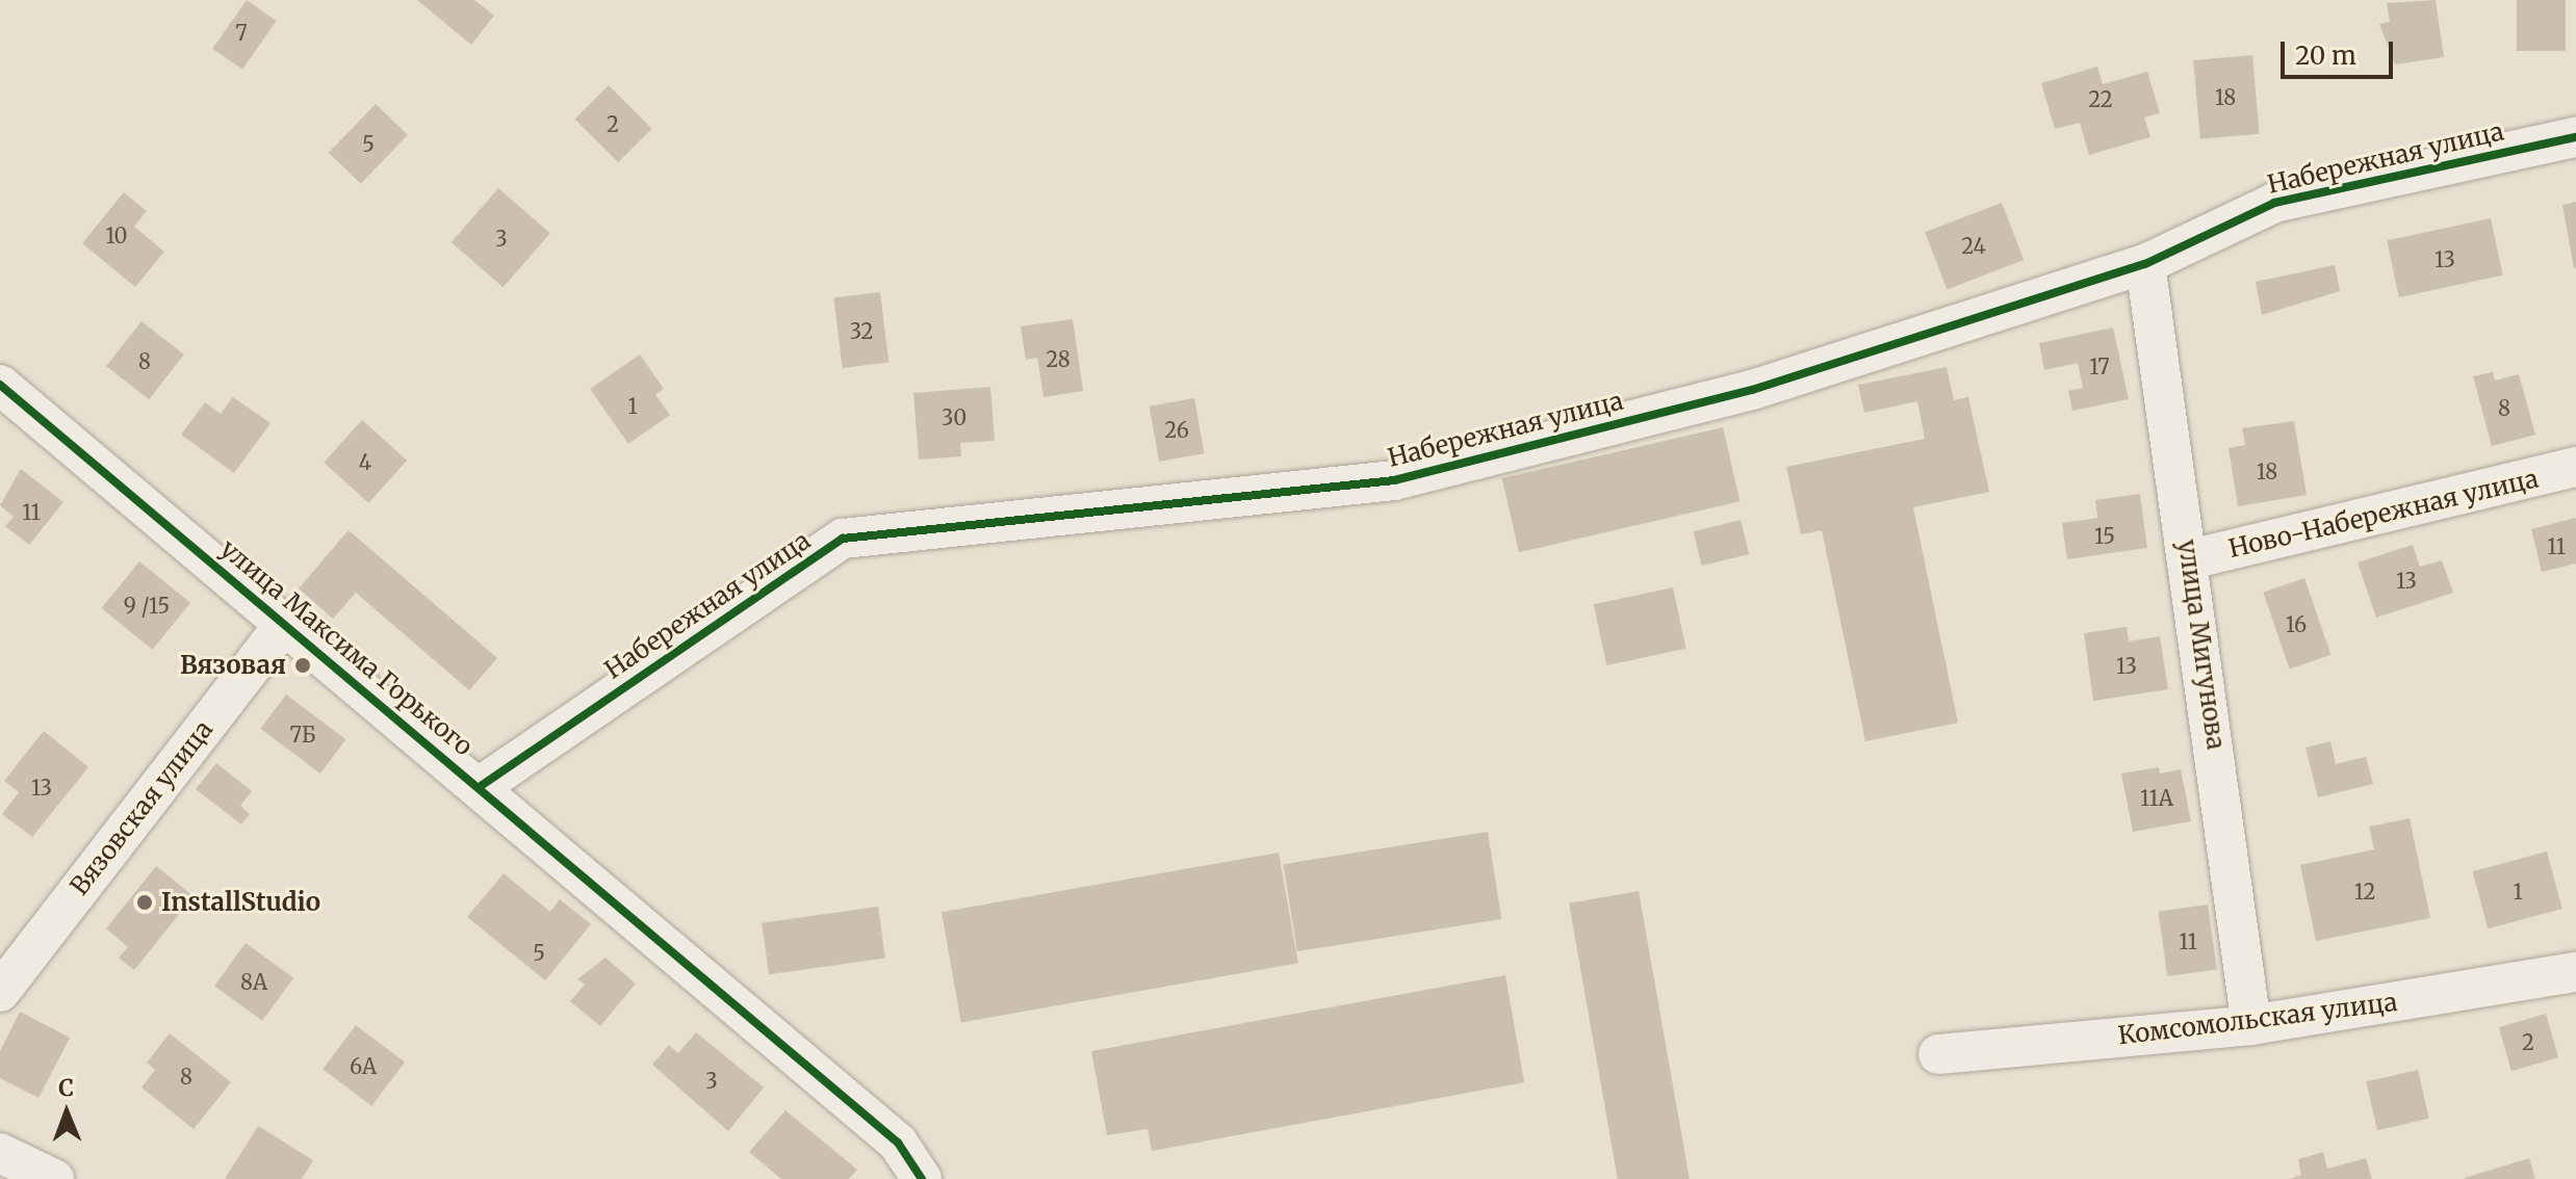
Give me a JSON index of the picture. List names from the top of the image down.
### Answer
{
  "streets": {
    "street": [
      "Набережная улица",
      "Ново-Набережная улица",
      "улица Мигунова",
      "улица Максима Горького",
      "Вязовская улица",
      "Комсомольская улица"
    ]
  },
  "crossings": [
    ["Набережная улица", "улица Мигунова"],
    ["Набережная улица", "улица Максима Горького"],
    ["Ново-Набережная улица", "улица Мигунова"],
    ["улица Мигунова", "Комсомольская улица"],
    ["улица Максима Горького", "Вязовская улица"]
  ],
  "places": ["Вязовая", "InstallStudio"],
  "house_numbers": [
    "7",
    "18",
    "22",
    "2",
    "5",
    "10",
    "3",
    "24",
    "13",
    "32",
    "28",
    "8",
    "17",
    "1",
    "8",
    "30",
    "26",
    "4",
    "18",
    "11",
    "15",
    "11",
    "13",
    "9 /15",
    "16",
    "13",
    "7Б",
    "13",
    "11А",
    "12",
    "1",
    "11",
    "5",
    "8А",
    "2",
    "6А",
    "8",
    "3"
  ],
  "scale_bar": "20 m",
  "north": "top"
}
